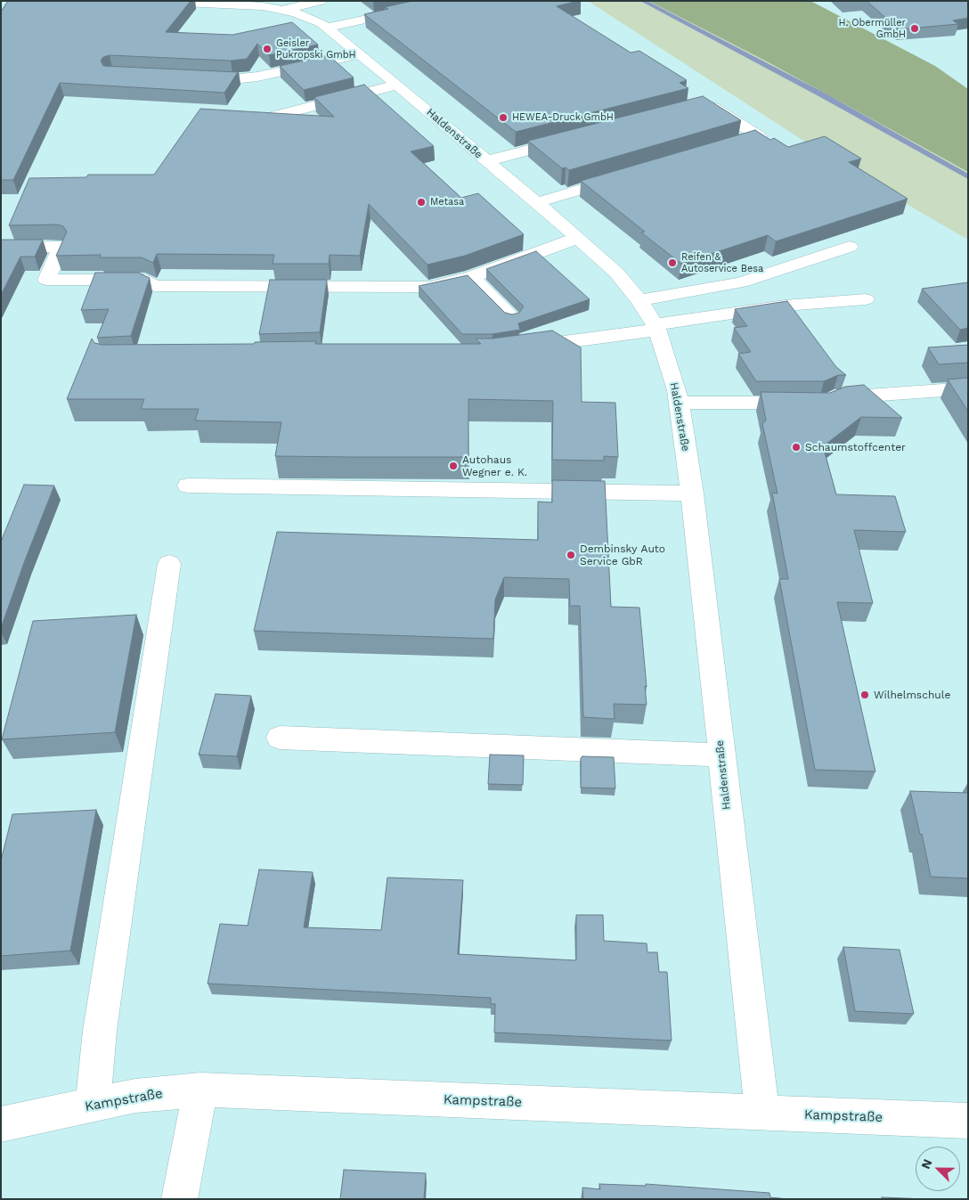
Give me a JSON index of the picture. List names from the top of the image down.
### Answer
{
  "streets": {
    "street": ["Haldenstraße", "Kampstraße"]
  },
  "crossings": [
    ["Haldenstraße", "Kampstraße"]
  ],
  "places": [
    "H. Obermüller GmbH",
    "Geisler Pukropski GmbH",
    "HEWEA-Druck GmbH",
    "Metasa",
    "Reifen & Autoservice Besa",
    "Schaumstoffcenter",
    "Autohaus Wegner e. K.",
    "Dembinsky Auto Service GbR",
    "Wilhelmschule"
  ],
  "north": "top left"
}
